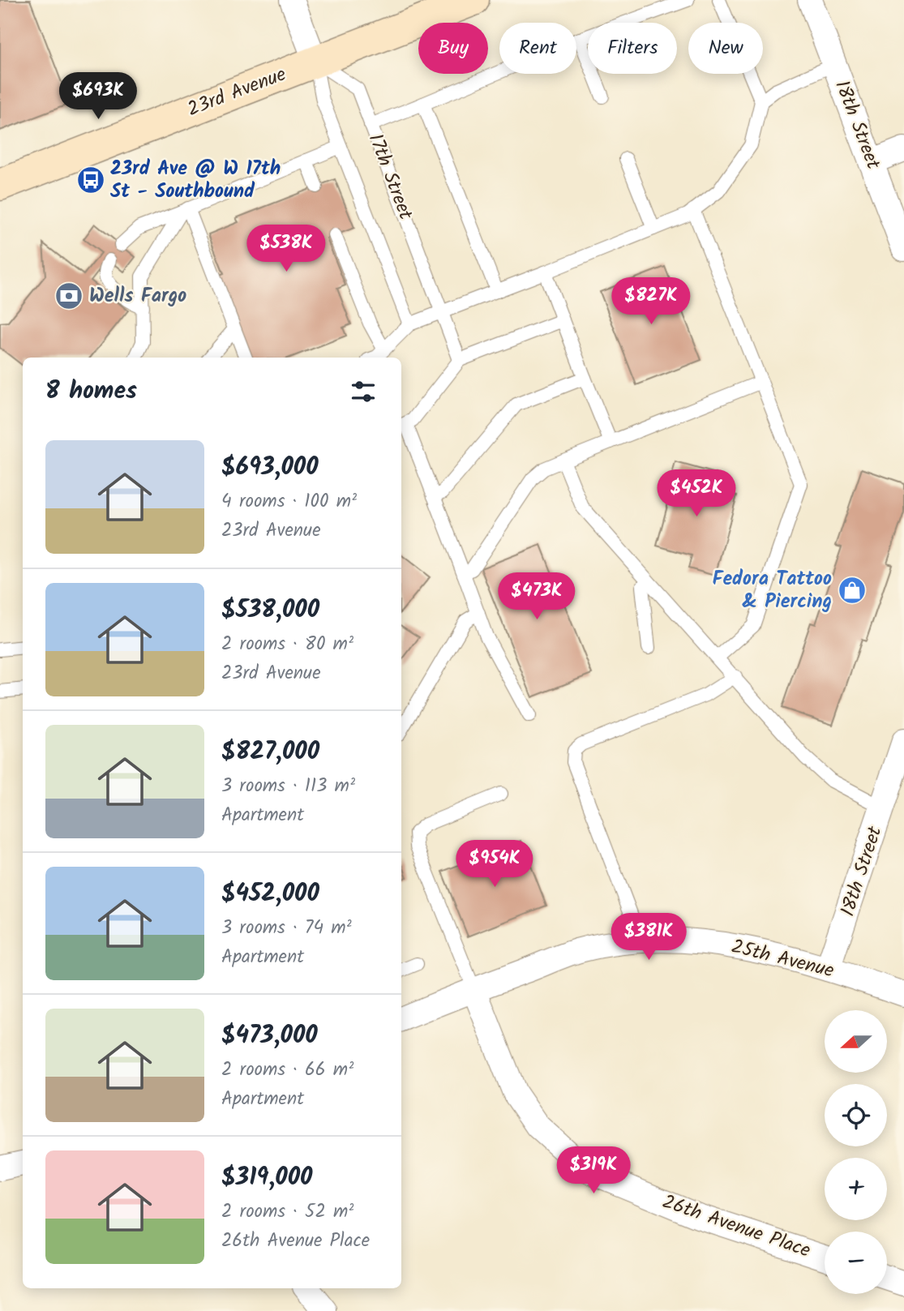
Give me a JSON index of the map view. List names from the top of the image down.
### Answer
{
  "streets": {
    "main road": ["23rd Avenue"],
    "street": [
      "18th Street",
      "17th Street",
      "25th Avenue",
      "26th Avenue Place"
    ]
  },
  "crossings": [
    ["23rd Avenue", "17th Street"],
    ["18th Street", "25th Avenue"],
    ["25th Avenue", "26th Avenue Place"]
  ],
  "places": {
    "bus stop": ["23rd Ave @ W 17th St - Southbound"],
    "bank": ["Wells Fargo"],
    "shop": ["Fedora Tattoo & Piercing"]
  },
  "north": "left",
  "page": {
    "chip": [
      "Buy",
      "Rent",
      "Filters",
      "New"
    ],
    "price": [
      "$693K",
      "$538K",
      "$827K",
      "$452K",
      "$473K",
      "$954K",
      "$381K",
      "$319K"
    ],
    "heading": "8 homes",
    "list": [
      {
        "name": "$693,000",
        "note": "4 rooms · 100 m² · 23rd Avenue"
      },
      {
        "name": "$538,000",
        "note": "2 rooms · 80 m² · 23rd Avenue"
      },
      {
        "name": "$827,000",
        "note": "3 rooms · 113 m² · Apartment"
      },
      {
        "name": "$452,000",
        "note": "3 rooms · 74 m² · Apartment"
      },
      {
        "name": "$473,000",
        "note": "2 rooms · 66 m² · Apartment"
      },
      {
        "name": "$319,000",
        "note": "2 rooms · 52 m² · 26th Avenue Place"
      }
    ],
    "map_buttons": ["+", "−"]
  }
}
